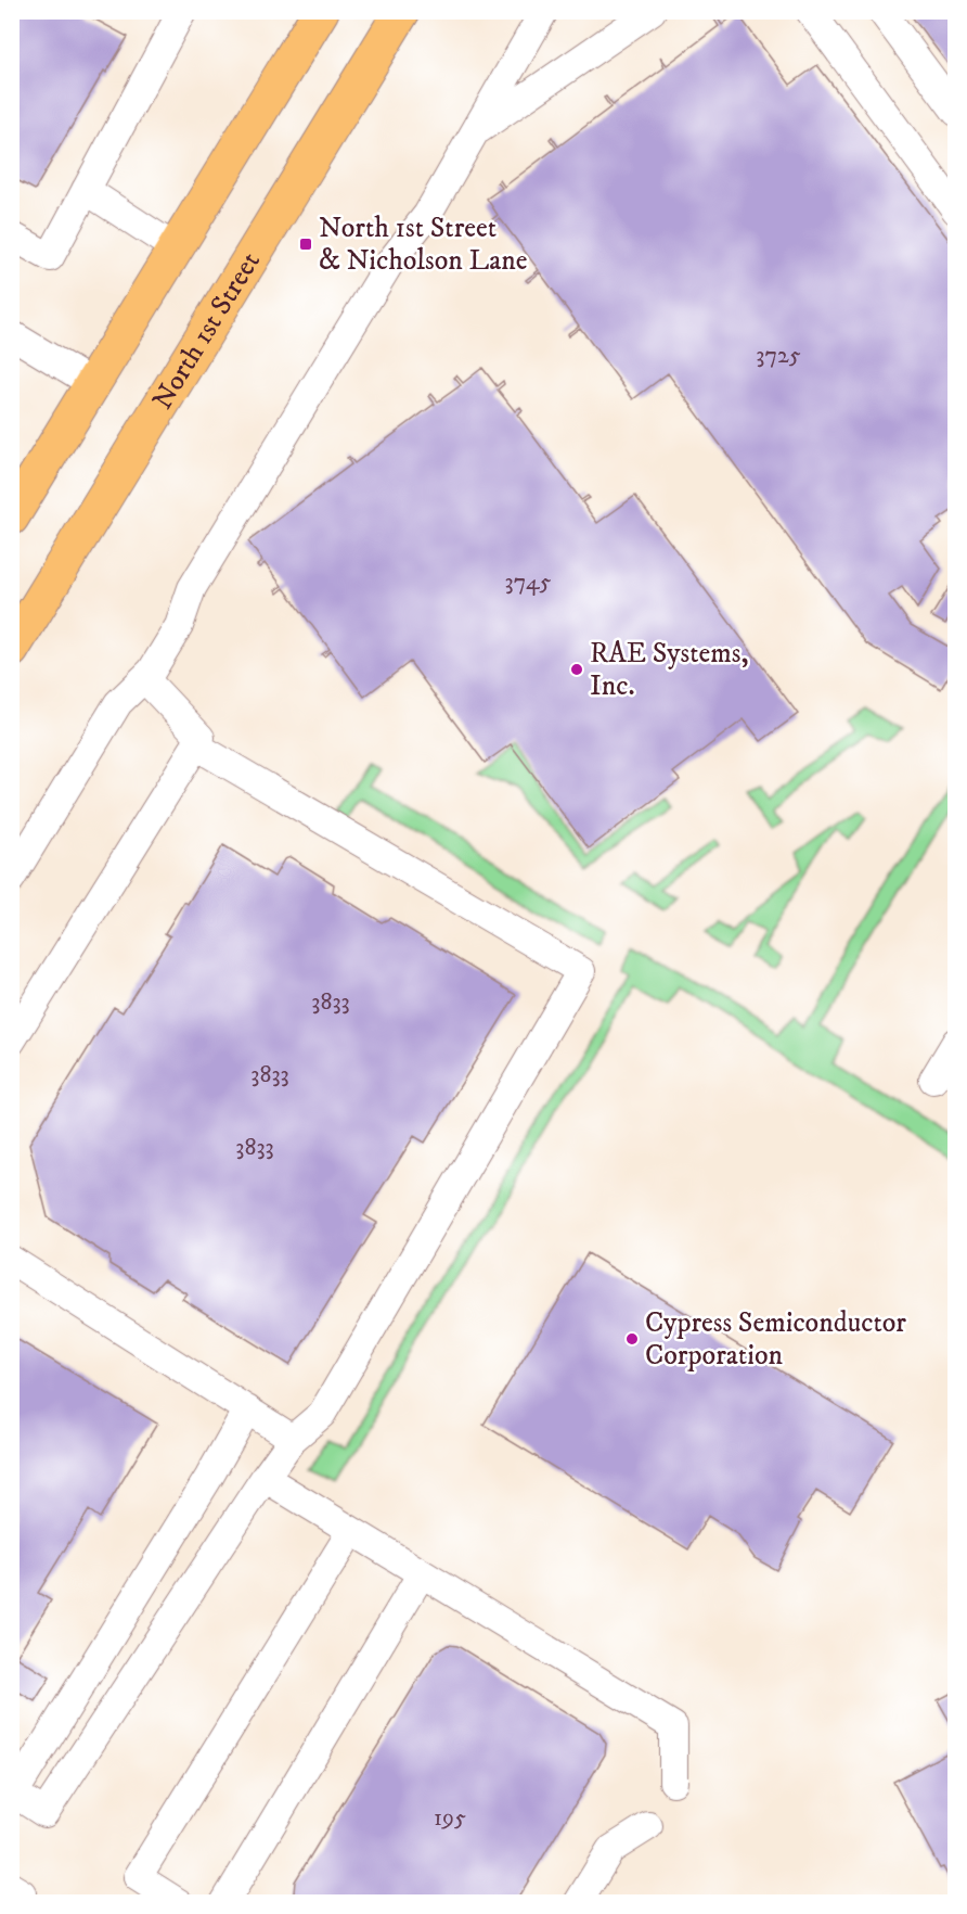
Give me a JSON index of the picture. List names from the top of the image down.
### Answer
{
  "streets": {
    "main road": ["North 1st Street"]
  },
  "places": {
    "transit": ["North 1st Street & Nicholson Lane"],
    "other": ["RAE Systems, Inc.", "Cypress Semiconductor Corporation"]
  },
  "house_numbers": [
    "3725",
    "3745",
    "3833",
    "3833",
    "3833",
    "195"
  ]
}
